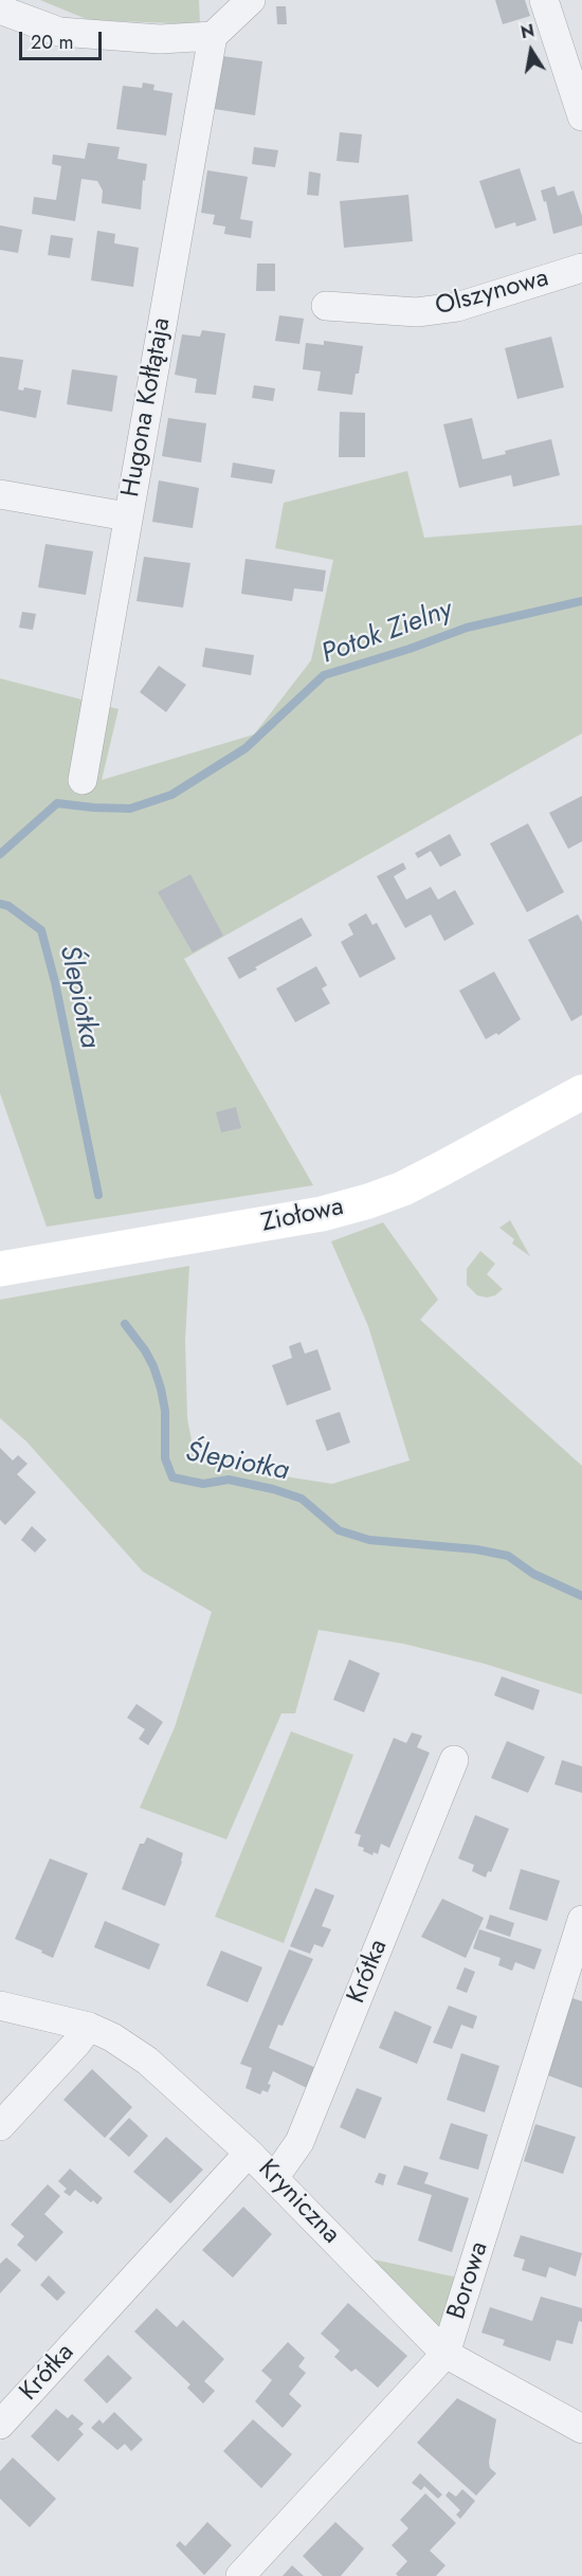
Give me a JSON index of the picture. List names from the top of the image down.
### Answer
{
  "streets": {
    "street": [
      "Olszynowa",
      "Hugona Kołłątaja",
      "Ziołowa",
      "Krótka",
      "Kryniczna",
      "Borowa"
    ]
  },
  "crossings": [
    ["Krótka", "Kryniczna"],
    ["Kryniczna", "Borowa"]
  ],
  "water": ["Potok Zielny", "Ślepiotka"],
  "scale_bar": "20 m",
  "north": "top"
}
